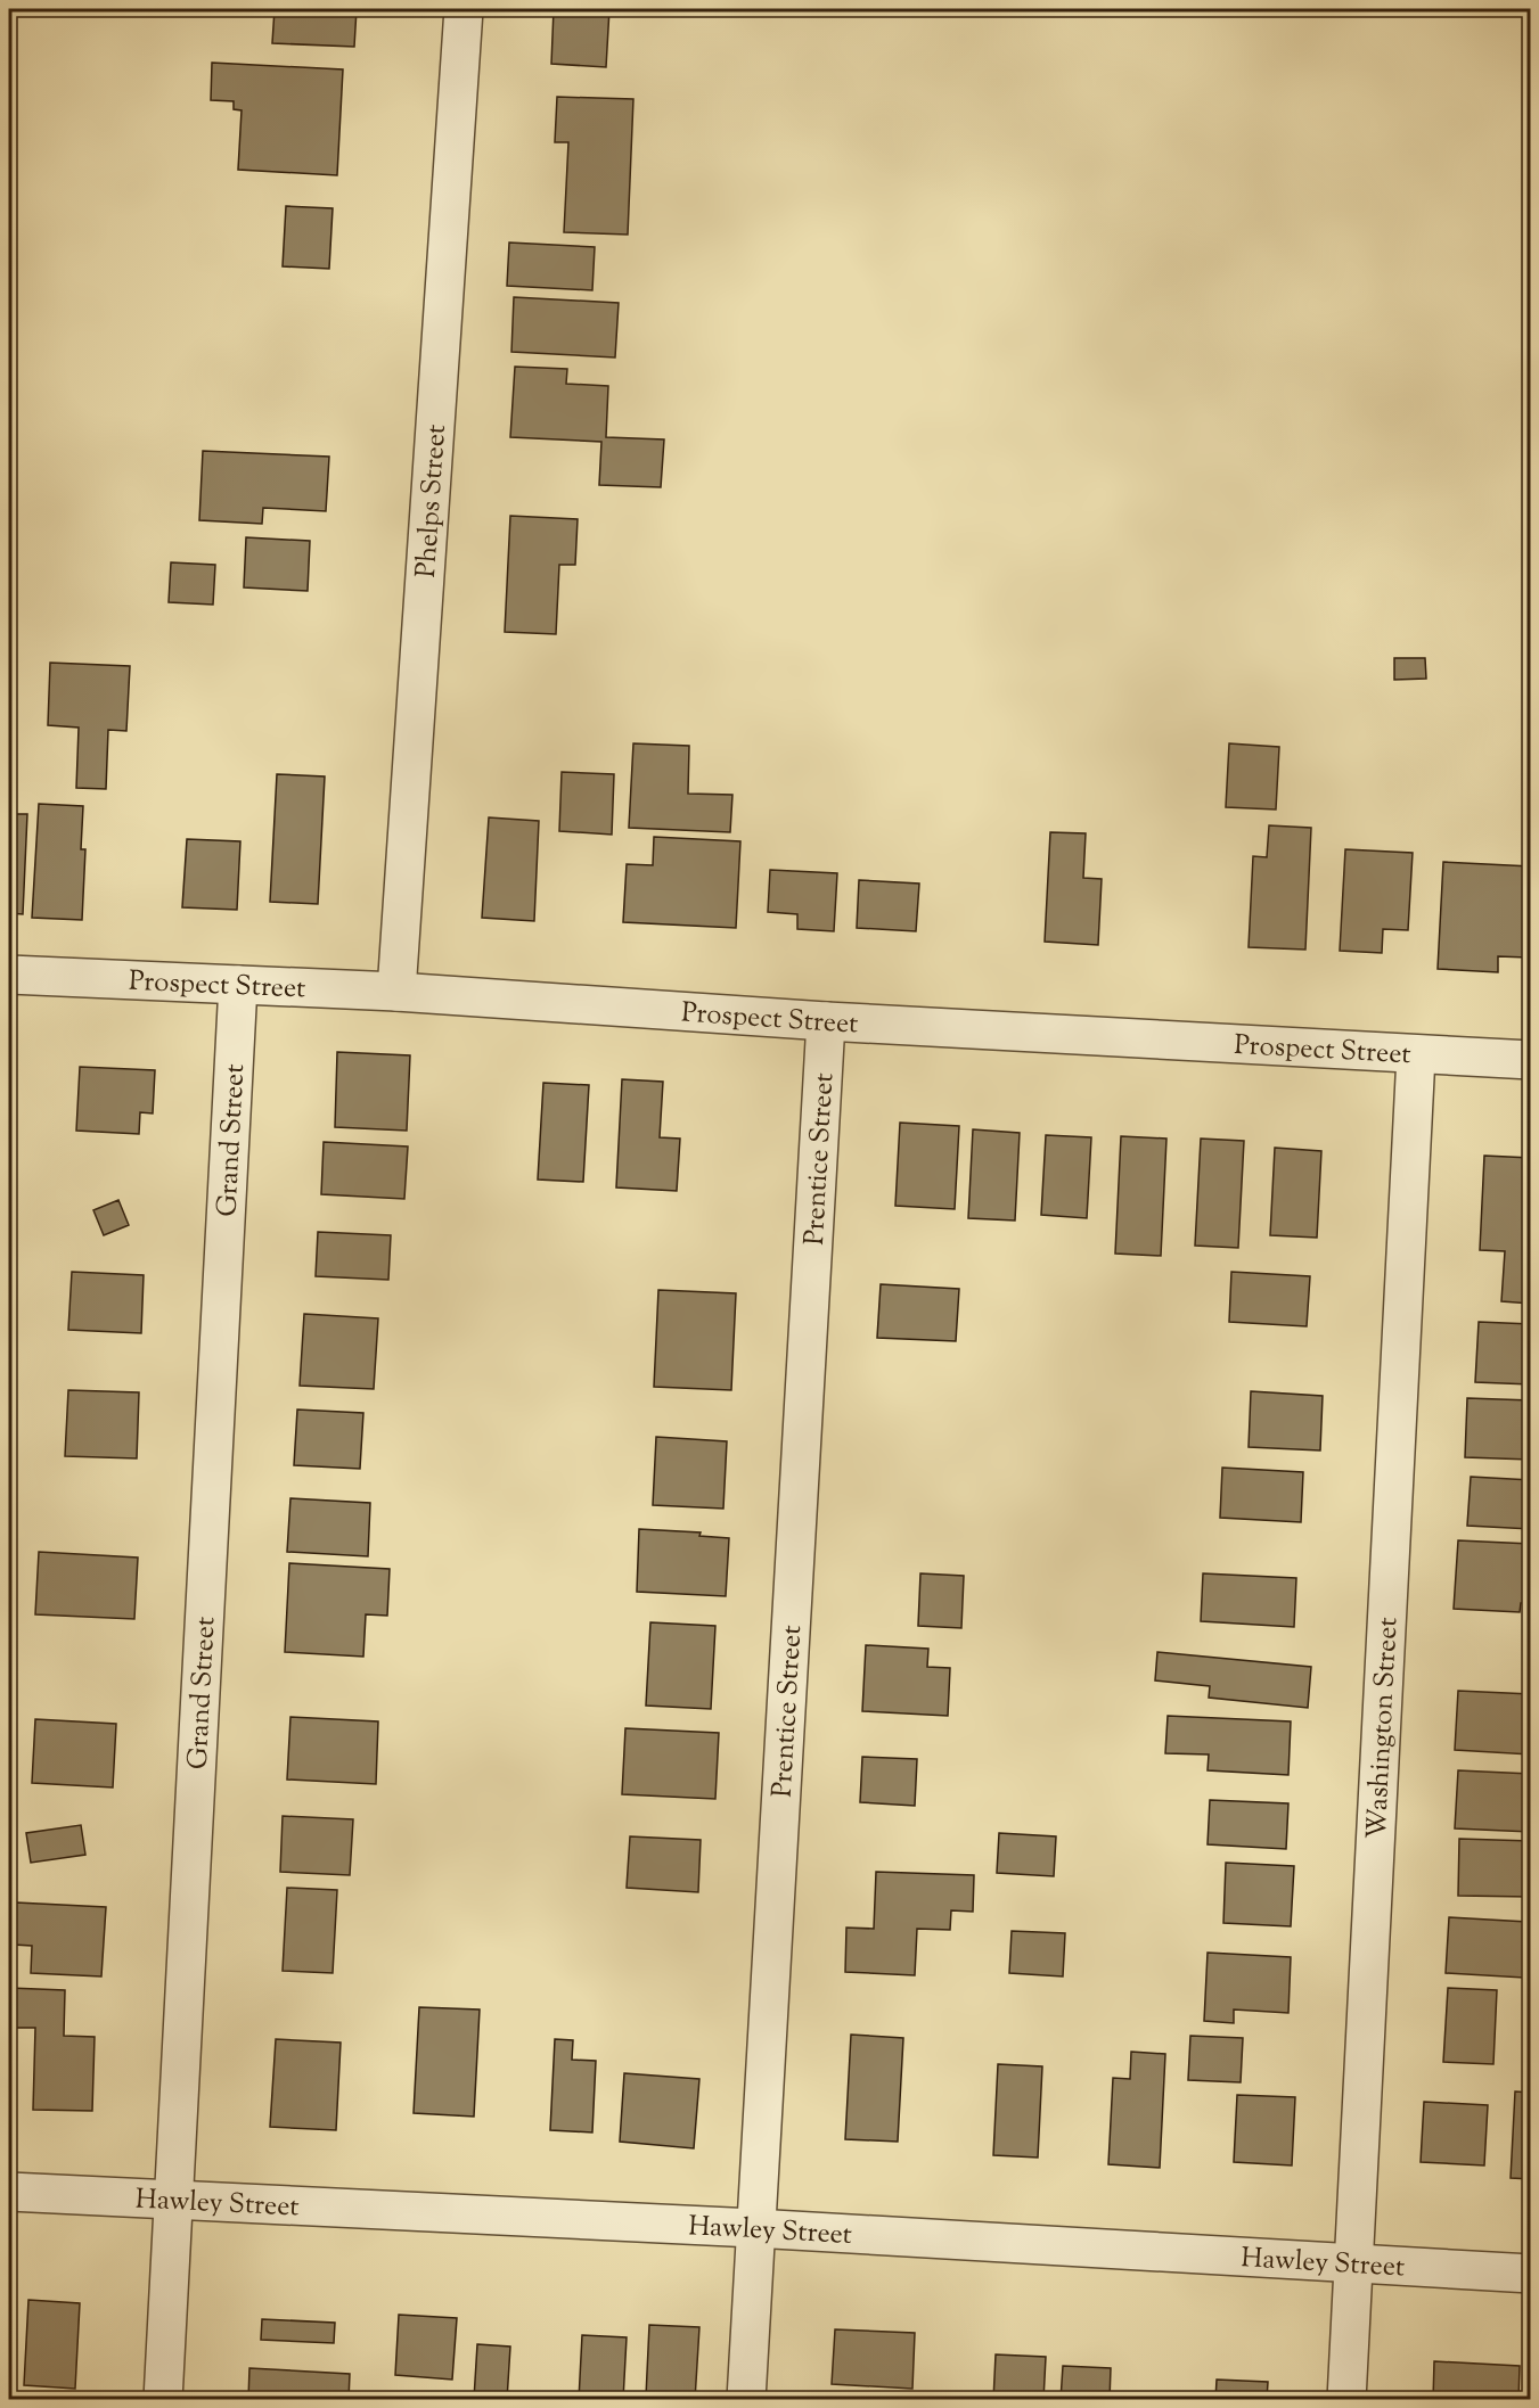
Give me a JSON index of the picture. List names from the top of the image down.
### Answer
{
  "streets": {
    "street": [
      "Phelps Street",
      "Prospect Street",
      "Grand Street",
      "Prentice Street",
      "Washington Street",
      "Hawley Street"
    ]
  },
  "crossings": [
    ["Phelps Street", "Prospect Street"],
    ["Prospect Street", "Grand Street"],
    ["Prospect Street", "Prentice Street"],
    ["Prospect Street", "Washington Street"],
    ["Grand Street", "Hawley Street"],
    ["Prentice Street", "Hawley Street"],
    ["Washington Street", "Hawley Street"]
  ]
}
